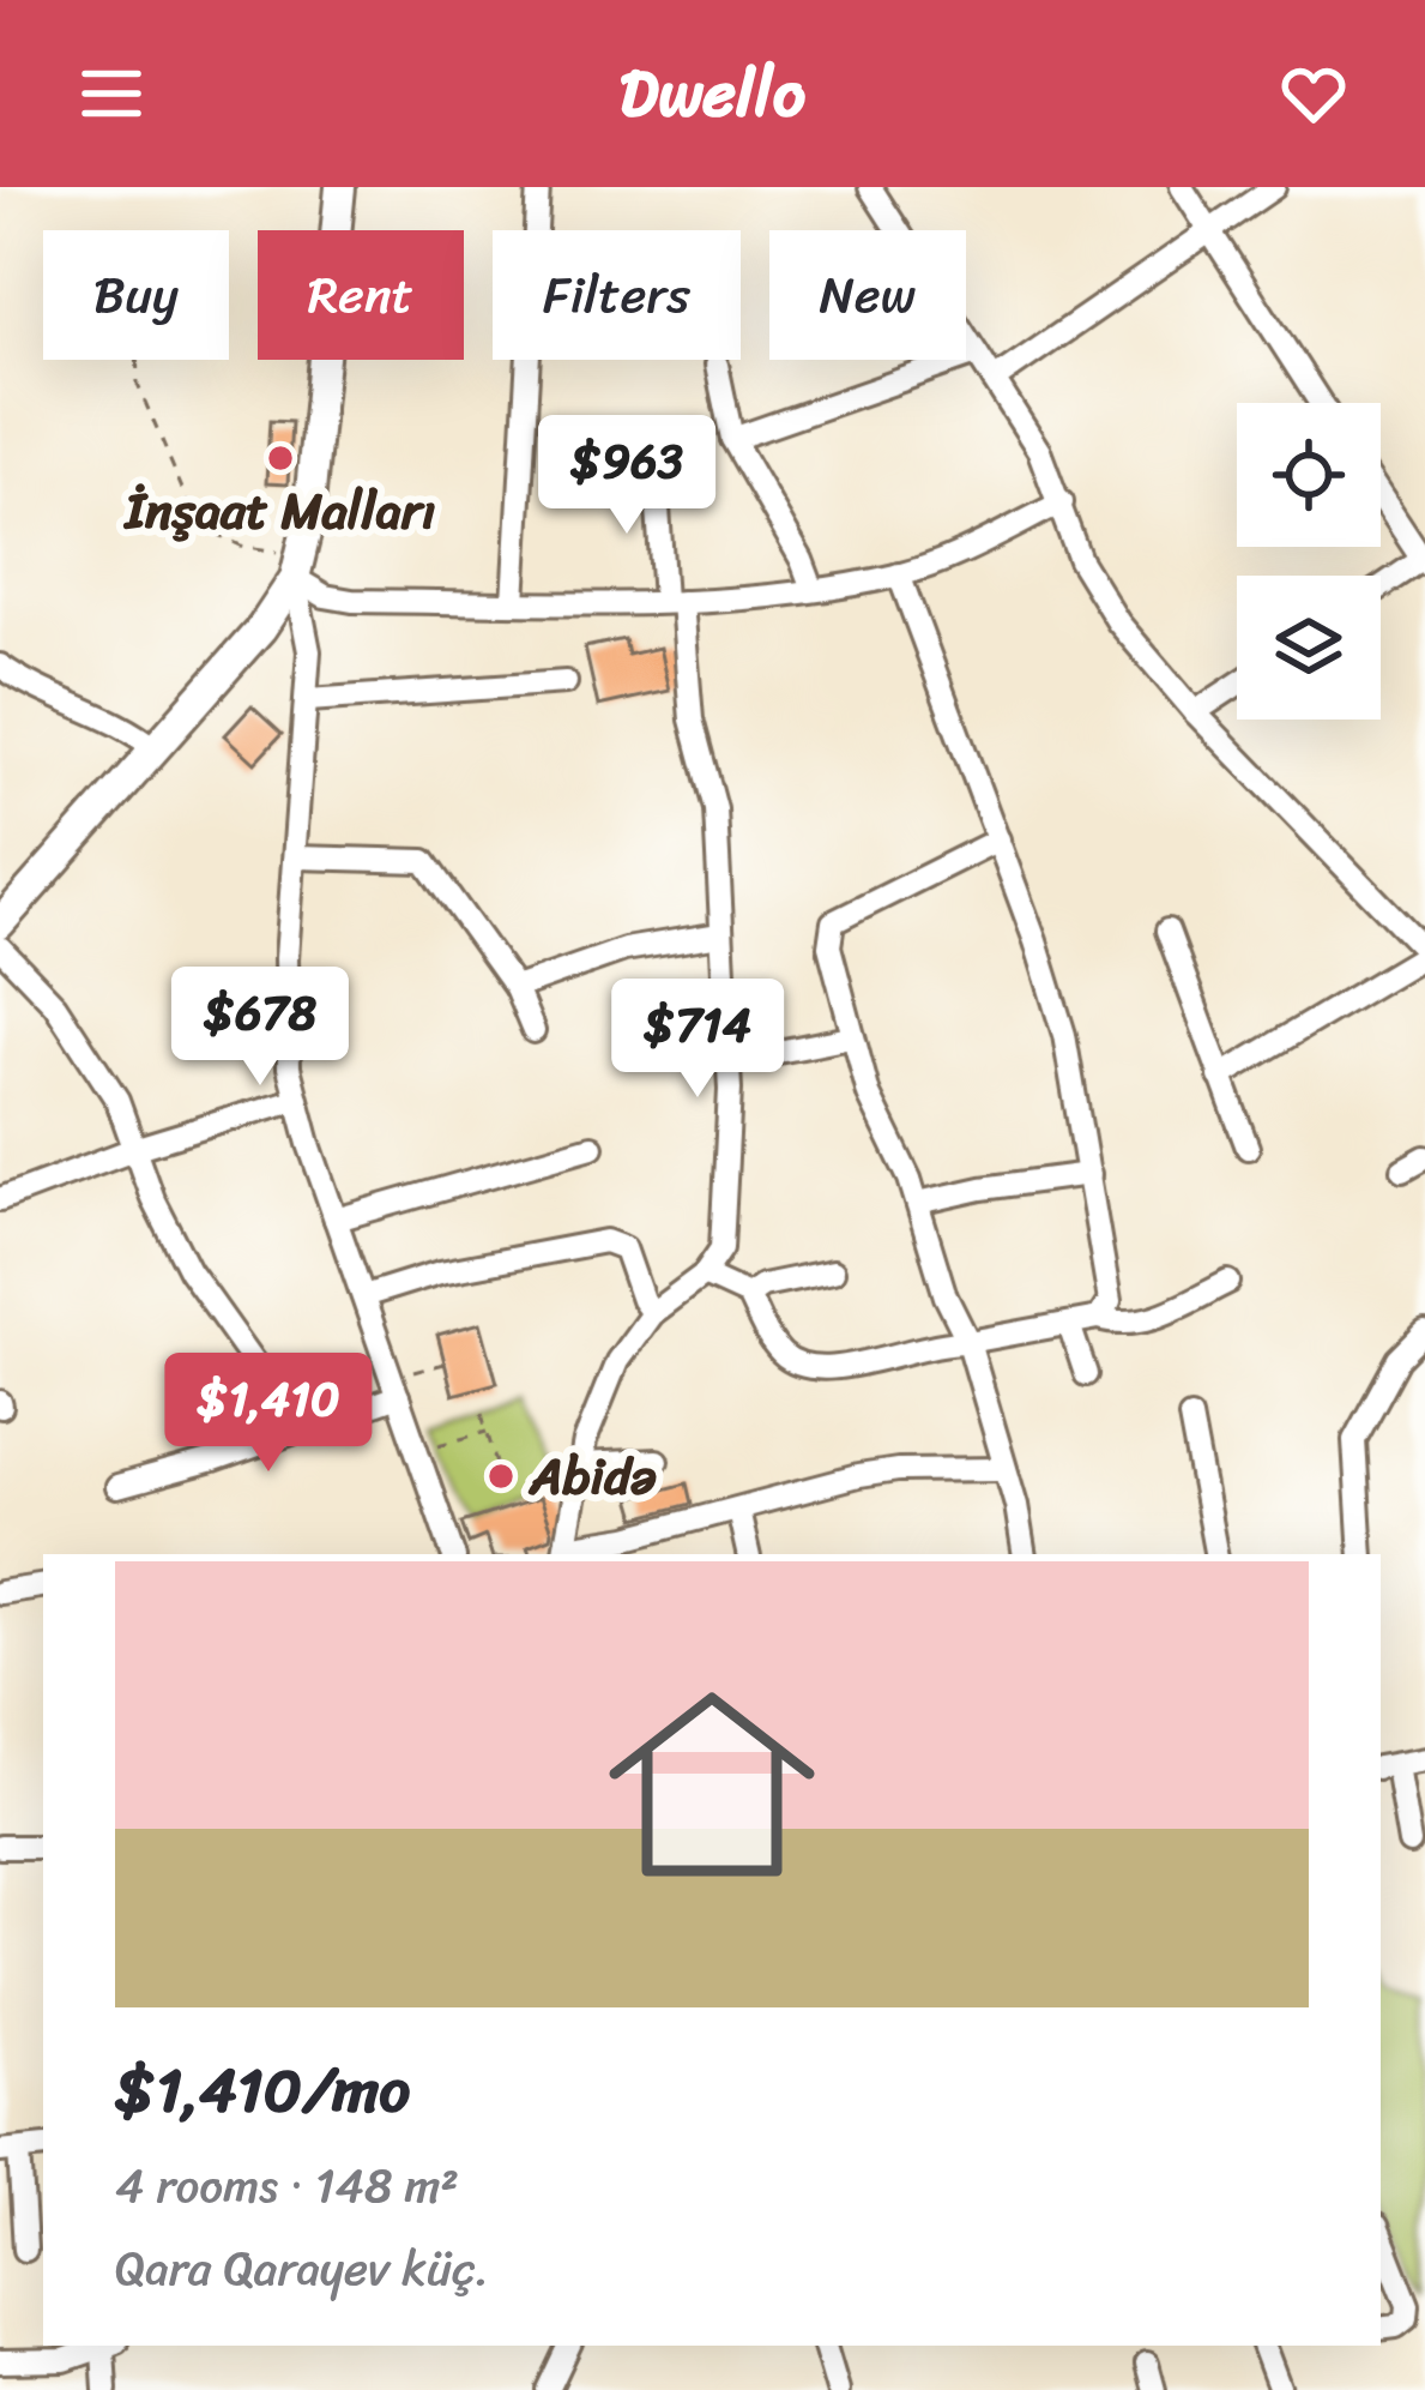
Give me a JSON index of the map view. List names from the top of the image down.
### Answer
{
  "places": ["İnşaat Malları", "Abidə"],
  "page": {
    "header": "Dwello",
    "chip": [
      "Buy",
      "Rent",
      "Filters",
      "New"
    ],
    "price": [
      "$963",
      "$678",
      "$714",
      "$1,410"
    ],
    "list": [
      {
        "name": "$1,410/mo",
        "note": "4 rooms · 148 m² · Qara Qarayev küç."
      }
    ]
  }
}
